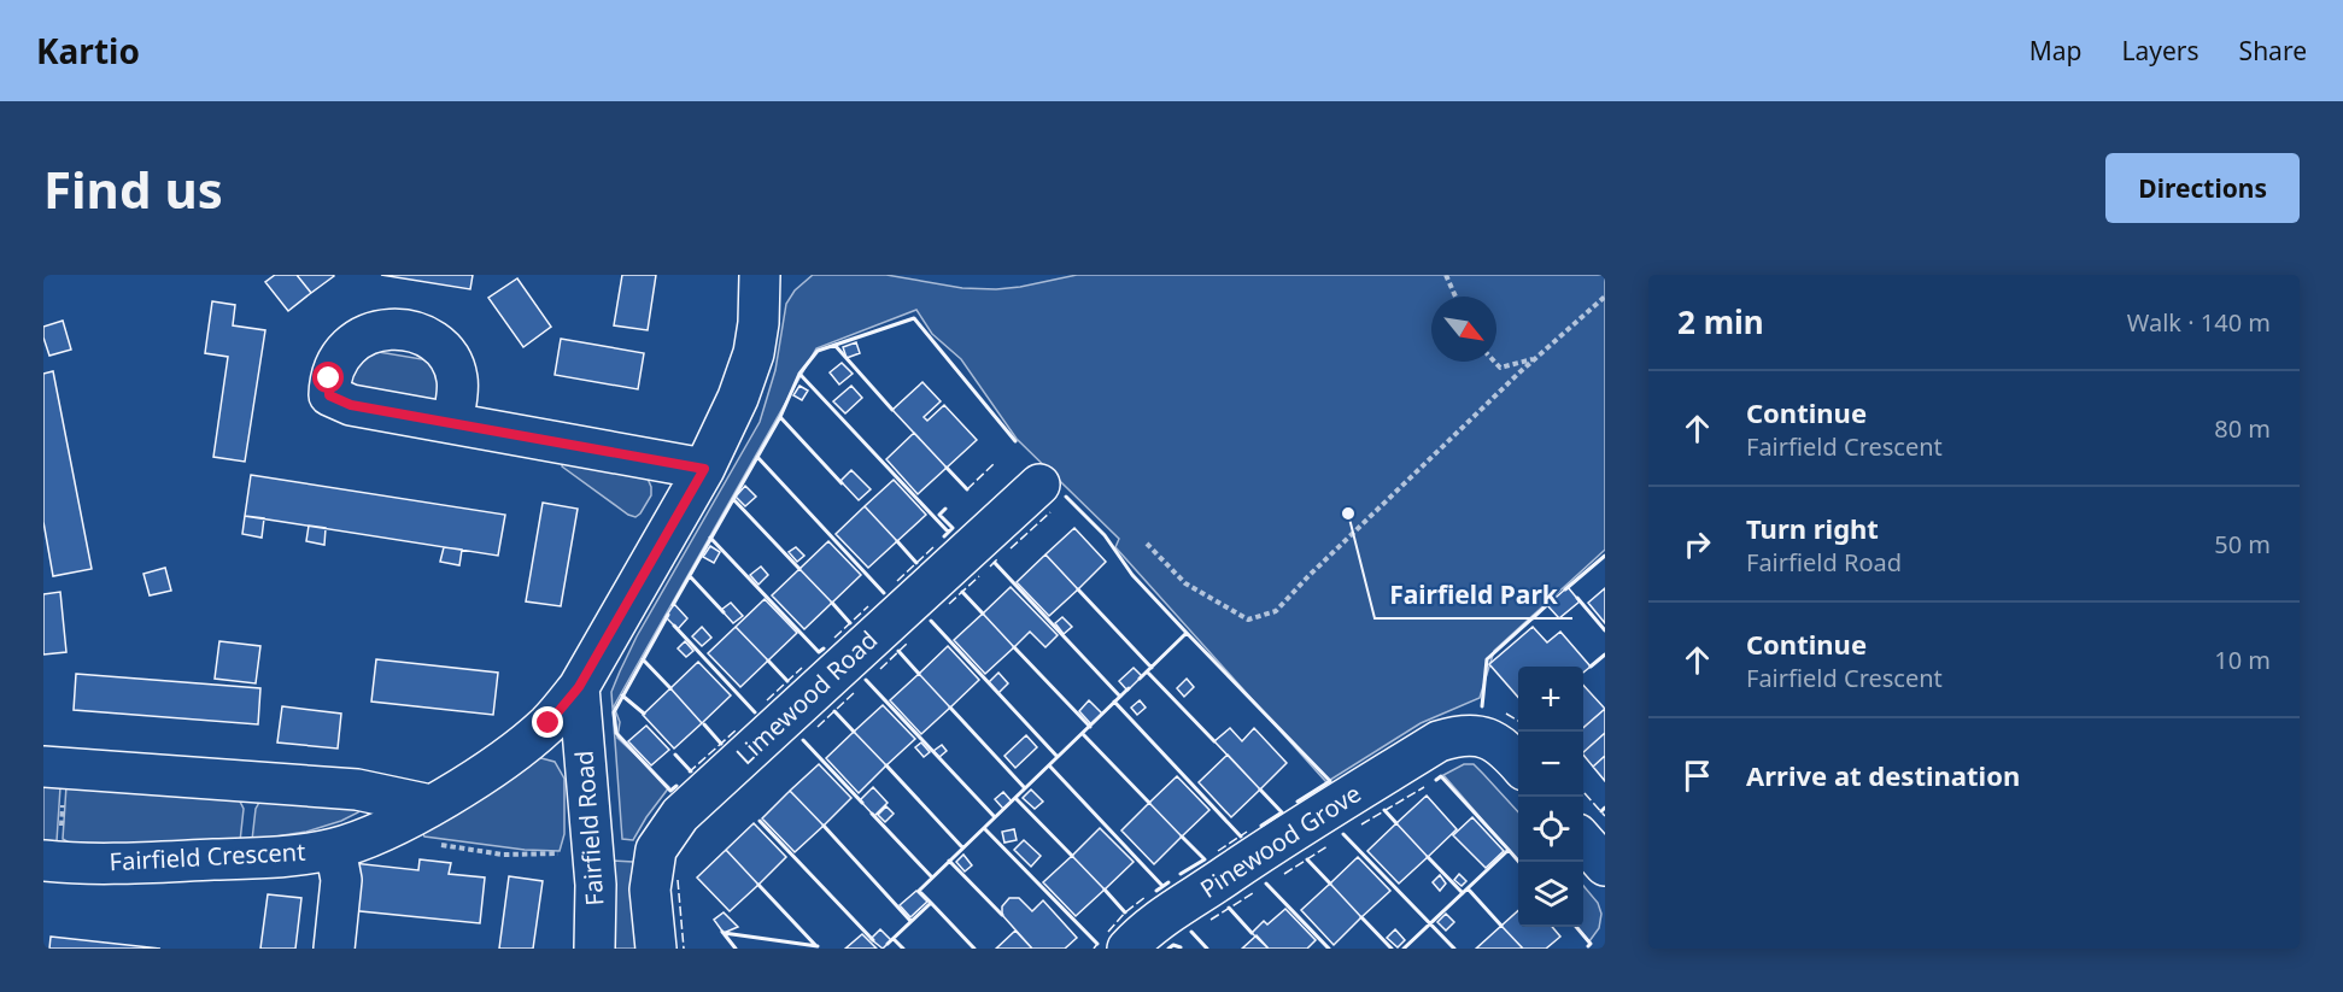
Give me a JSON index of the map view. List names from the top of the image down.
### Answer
{
  "streets": {
    "street": [
      "Limewood Road",
      "Fairfield Road",
      "Pinewood Grove",
      "Fairfield Crescent"
    ]
  },
  "crossings": [
    ["Fairfield Road", "Fairfield Crescent"]
  ],
  "places": ["Fairfield Park"],
  "north": "bottom right",
  "page": {
    "header": "Kartio",
    "nav": ["Map", "Layers", "Share"],
    "buttons": "Directions",
    "title": "Find us",
    "heading": ["2 min", "Walk · 140 m"],
    "list": [
      ["Continue", "Fairfield Crescent", "80 m"],
      ["Turn right", "Fairfield Road", "50 m"],
      ["Continue", "Fairfield Crescent", "10 m"],
      "Arrive at destination"
    ],
    "map_buttons": ["+", "−"]
  }
}
